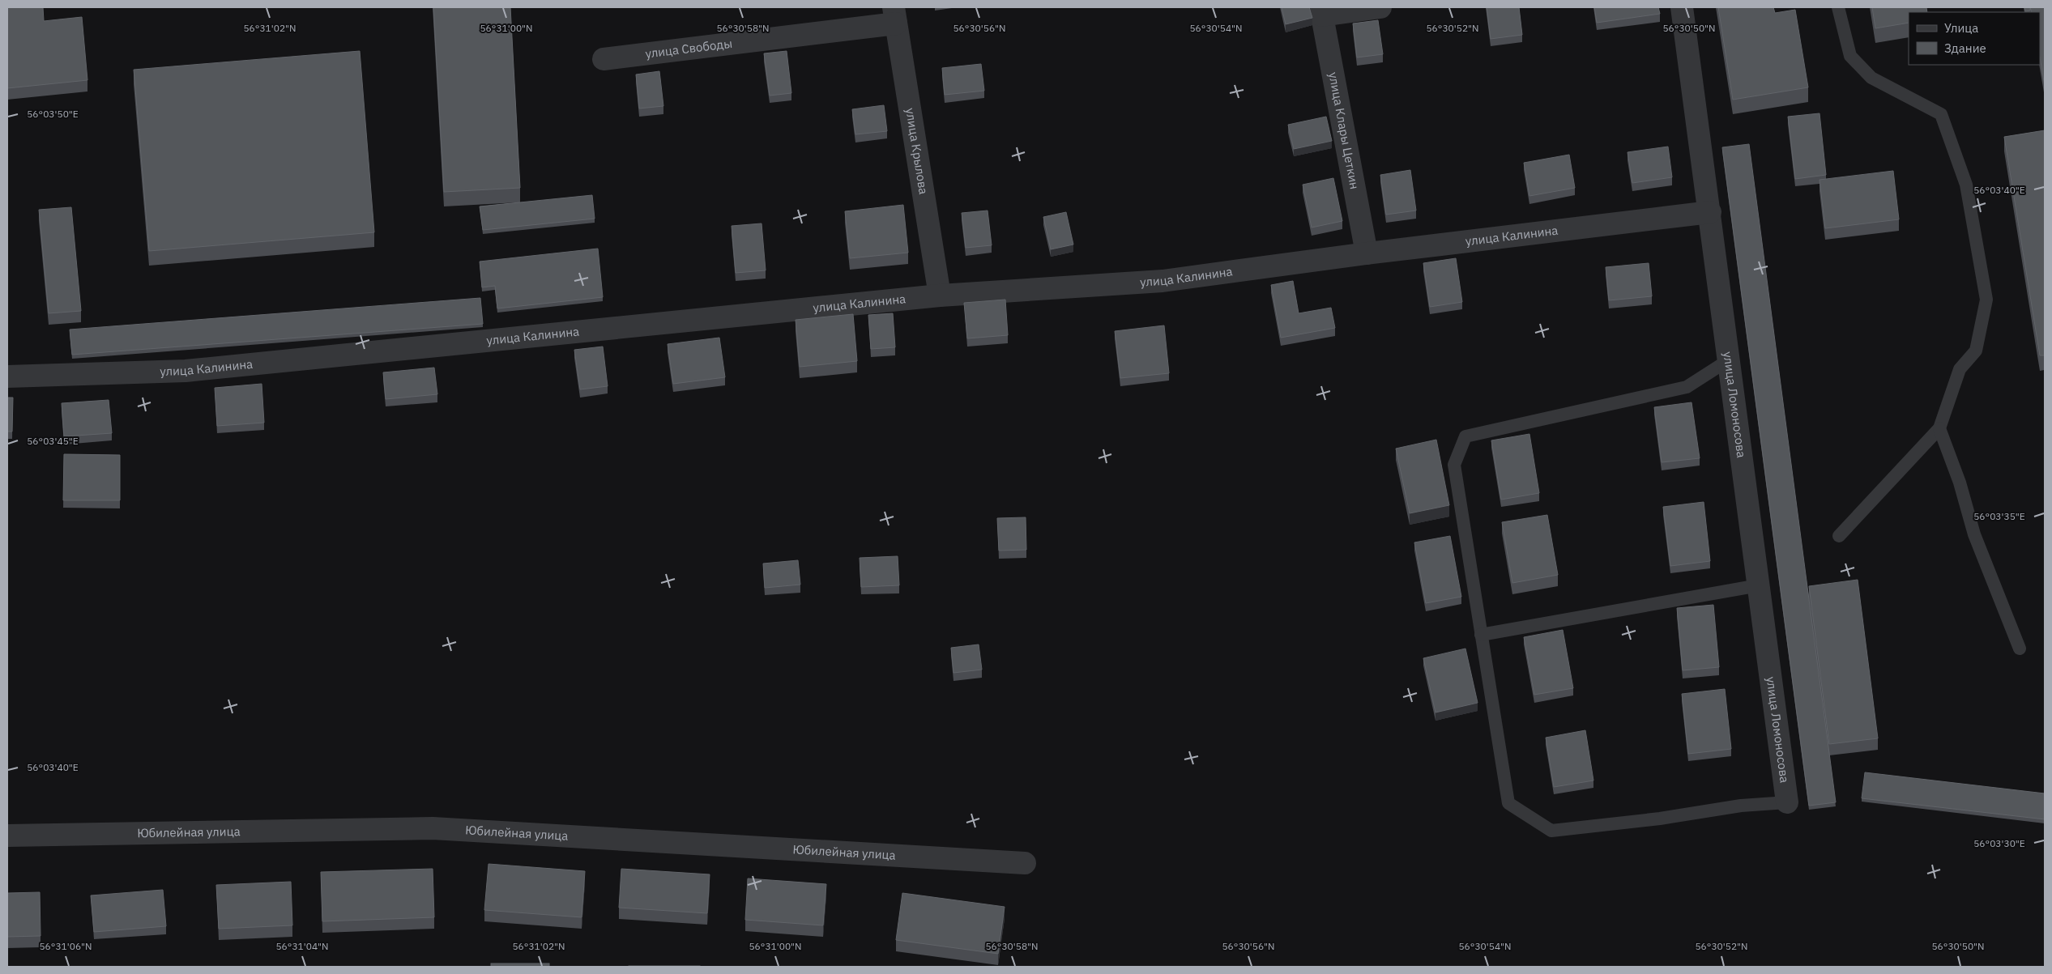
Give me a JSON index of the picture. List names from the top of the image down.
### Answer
{
  "streets": {
    "street": [
      "улица Свободы",
      "улица Клары Цеткин",
      "улица Крылова",
      "улица Калинина",
      "улица Ломоносова",
      "Юбилейная улица"
    ]
  },
  "crossings": [
    ["улица Свободы", "улица Крылова"],
    ["улица Клары Цеткин", "улица Калинина"],
    ["улица Крылова", "улица Калинина"],
    ["улица Калинина", "улица Ломоносова"]
  ],
  "legend": ["Улица", "Здание"],
  "coordinates": [
    "56°31'02\"N",
    "56°31'00\"N",
    "56°30'58\"N",
    "56°30'56\"N",
    "56°30'54\"N",
    "56°30'52\"N",
    "56°30'50\"N",
    "56°03'50\"E",
    "56°03'40\"E",
    "56°03'45\"E",
    "56°03'35\"E",
    "56°03'30\"E",
    "56°31'06\"N",
    "56°31'04\"N"
  ]
}
